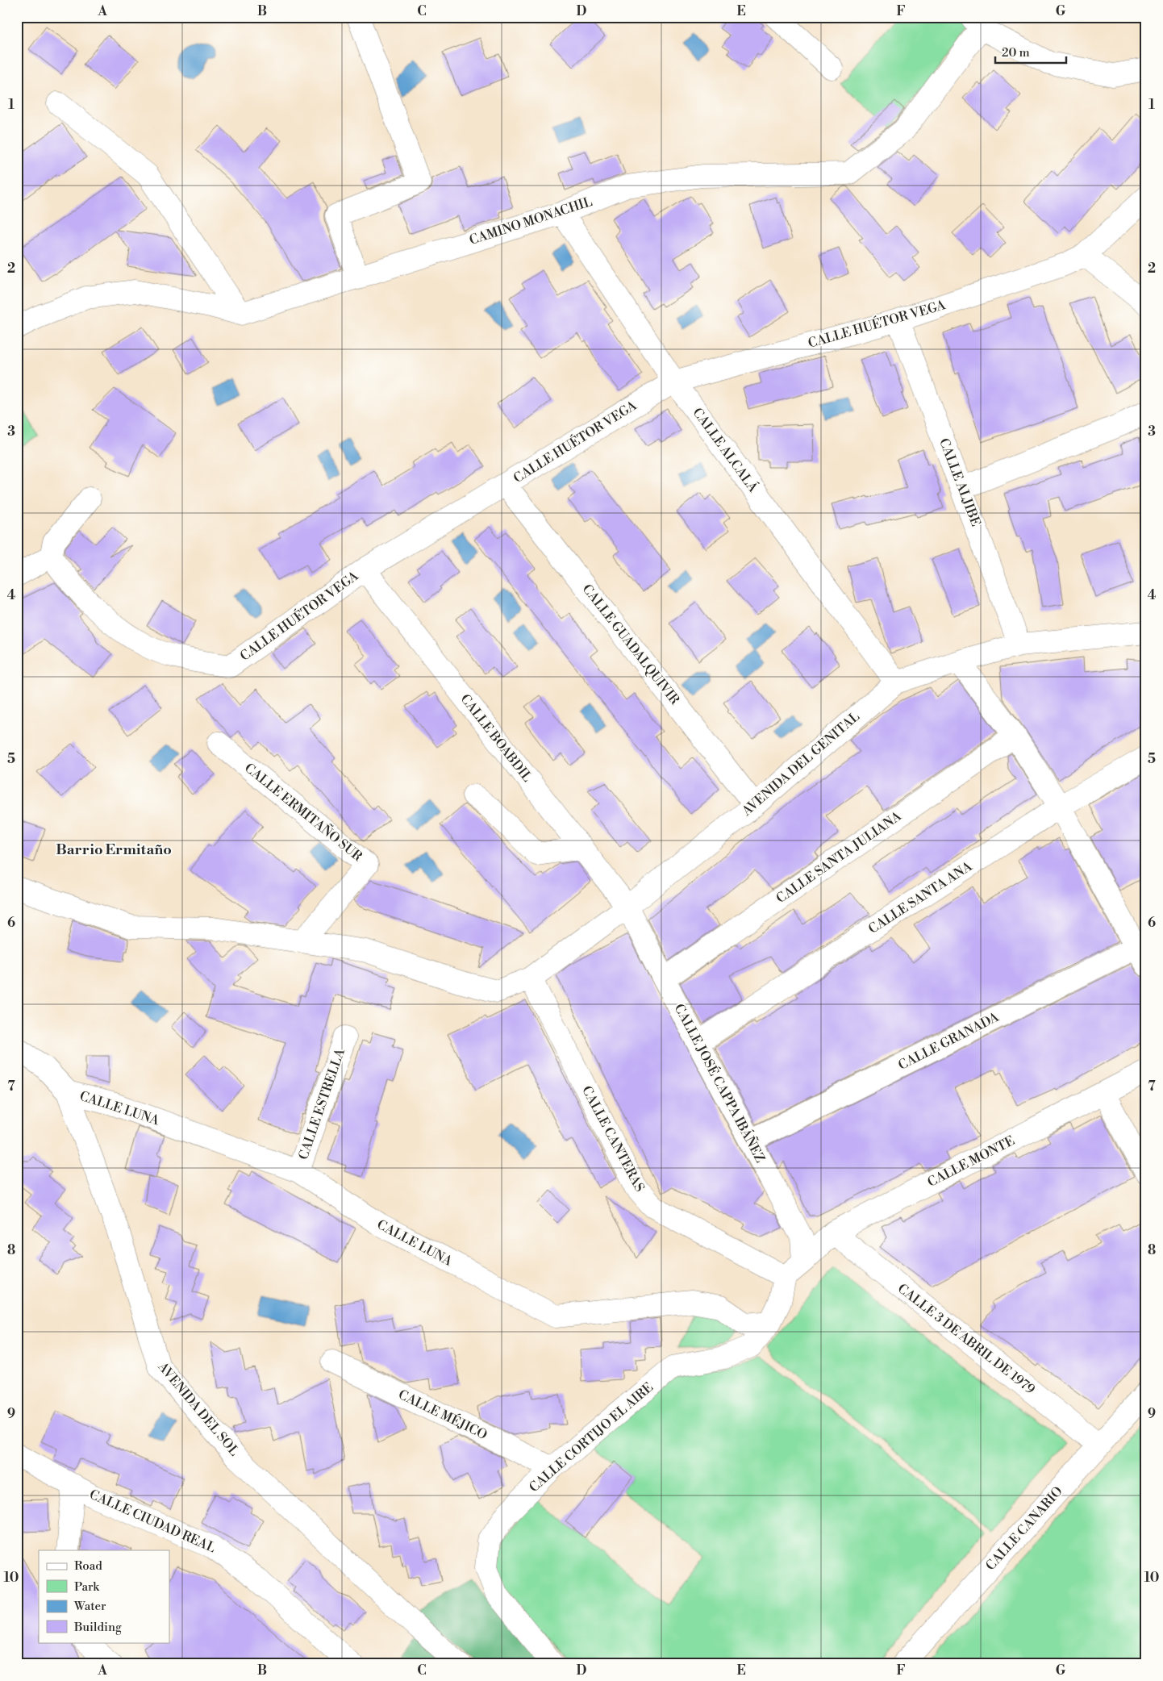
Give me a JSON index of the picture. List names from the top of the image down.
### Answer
{
  "streets": {
    "street": [
      "CAMINO MONACHIL",
      "CALLE HUÉTOR VEGA",
      "CALLE ALCALÁ",
      "CALLE ALJIBE",
      "CALLE GUADALQUIVIR",
      "CALLE BOABDIL",
      "AVENIDA DEL GENITAL",
      "CALLE ERMITAÑO SUR",
      "CALLE SANTA JULIANA",
      "CALLE SANTA ANA",
      "CALLE GRANADA",
      "CALLE JOSÉ CAPPA IBÁÑEZ",
      "CALLE ESTRELLA",
      "CALLE LUNA",
      "CALLE CANTERAS",
      "CALLE MONTE",
      "CALLE 3 DE ABRIL DE 1979",
      "AVENIDA DEL SOL",
      "CALLE MÉJICO",
      "CALLE CORTIJO EL AIRE",
      "CALLE CIUDAD REAL",
      "CALLE CANARIO"
    ]
  },
  "crossings": [
    ["CAMINO MONACHIL", "CALLE ALCALÁ"],
    ["CALLE HUÉTOR VEGA", "CALLE ALCALÁ"],
    ["CALLE HUÉTOR VEGA", "CALLE ALJIBE"],
    ["CALLE HUÉTOR VEGA", "CALLE GUADALQUIVIR"],
    ["CALLE HUÉTOR VEGA", "CALLE BOABDIL"],
    ["CALLE ALCALÁ", "AVENIDA DEL GENITAL"],
    ["CALLE ALJIBE", "AVENIDA DEL GENITAL"],
    ["CALLE GUADALQUIVIR", "AVENIDA DEL GENITAL"],
    ["CALLE BOABDIL", "AVENIDA DEL GENITAL"],
    ["CALLE BOABDIL", "CALLE JOSÉ CAPPA IBÁÑEZ"],
    ["AVENIDA DEL GENITAL", "CALLE ERMITAÑO SUR"],
    ["AVENIDA DEL GENITAL", "CALLE JOSÉ CAPPA IBÁÑEZ"],
    ["AVENIDA DEL GENITAL", "CALLE CANTERAS"],
    ["CALLE SANTA JULIANA", "CALLE JOSÉ CAPPA IBÁÑEZ"],
    ["CALLE SANTA ANA", "CALLE JOSÉ CAPPA IBÁÑEZ"],
    ["CALLE GRANADA", "CALLE JOSÉ CAPPA IBÁÑEZ"],
    ["CALLE JOSÉ CAPPA IBÁÑEZ", "CALLE MONTE"],
    ["CALLE ESTRELLA", "CALLE LUNA"],
    ["CALLE LUNA", "AVENIDA DEL SOL"],
    ["CALLE LUNA", "CALLE CORTIJO EL AIRE"],
    ["CALLE CANTERAS", "CALLE CORTIJO EL AIRE"],
    ["CALLE MONTE", "CALLE 3 DE ABRIL DE 1979"],
    ["CALLE 3 DE ABRIL DE 1979", "CALLE CANARIO"],
    ["CALLE MÉJICO", "CALLE CORTIJO EL AIRE"]
  ],
  "districts": ["Barrio Ermitaño"],
  "legend": [
    "Road",
    "Park",
    "Water",
    "Building"
  ],
  "scale_bar": "20 m",
  "grid": {
    "columns": [
      "A",
      "B",
      "C",
      "D",
      "E",
      "F",
      "G"
    ],
    "rows": [
      "1",
      "2",
      "3",
      "4",
      "5",
      "6",
      "7",
      "8",
      "9",
      "10"
    ]
  }
}
